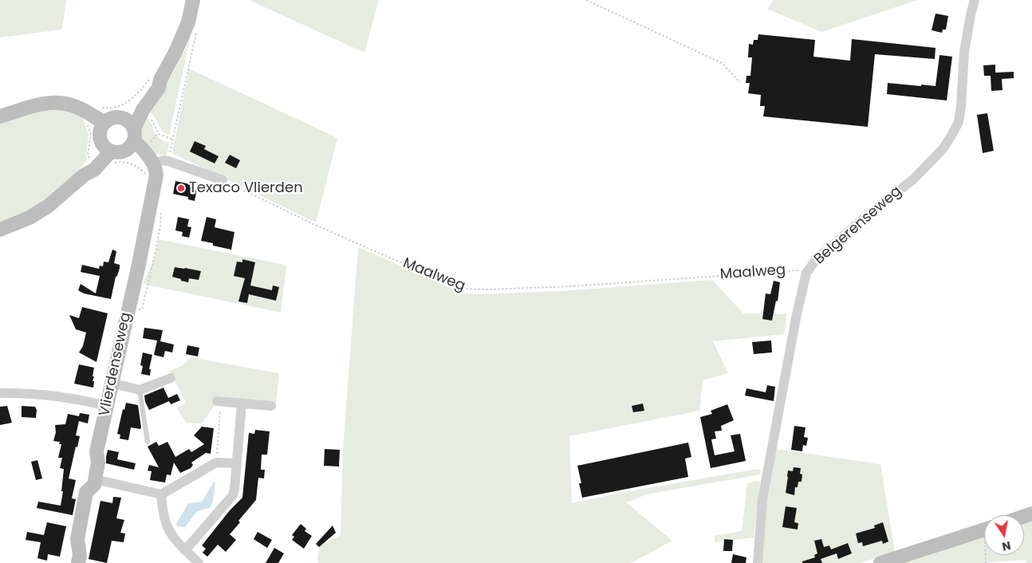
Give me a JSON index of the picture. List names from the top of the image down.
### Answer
{
  "streets": {
    "street": ["Belgerenseweg", "Vlierdenseweg"],
    "path": ["Maalweg"]
  },
  "crossings": [
    ["Belgerenseweg", "Maalweg"]
  ],
  "places": ["Texaco Vlierden"],
  "north": "bottom"
}
